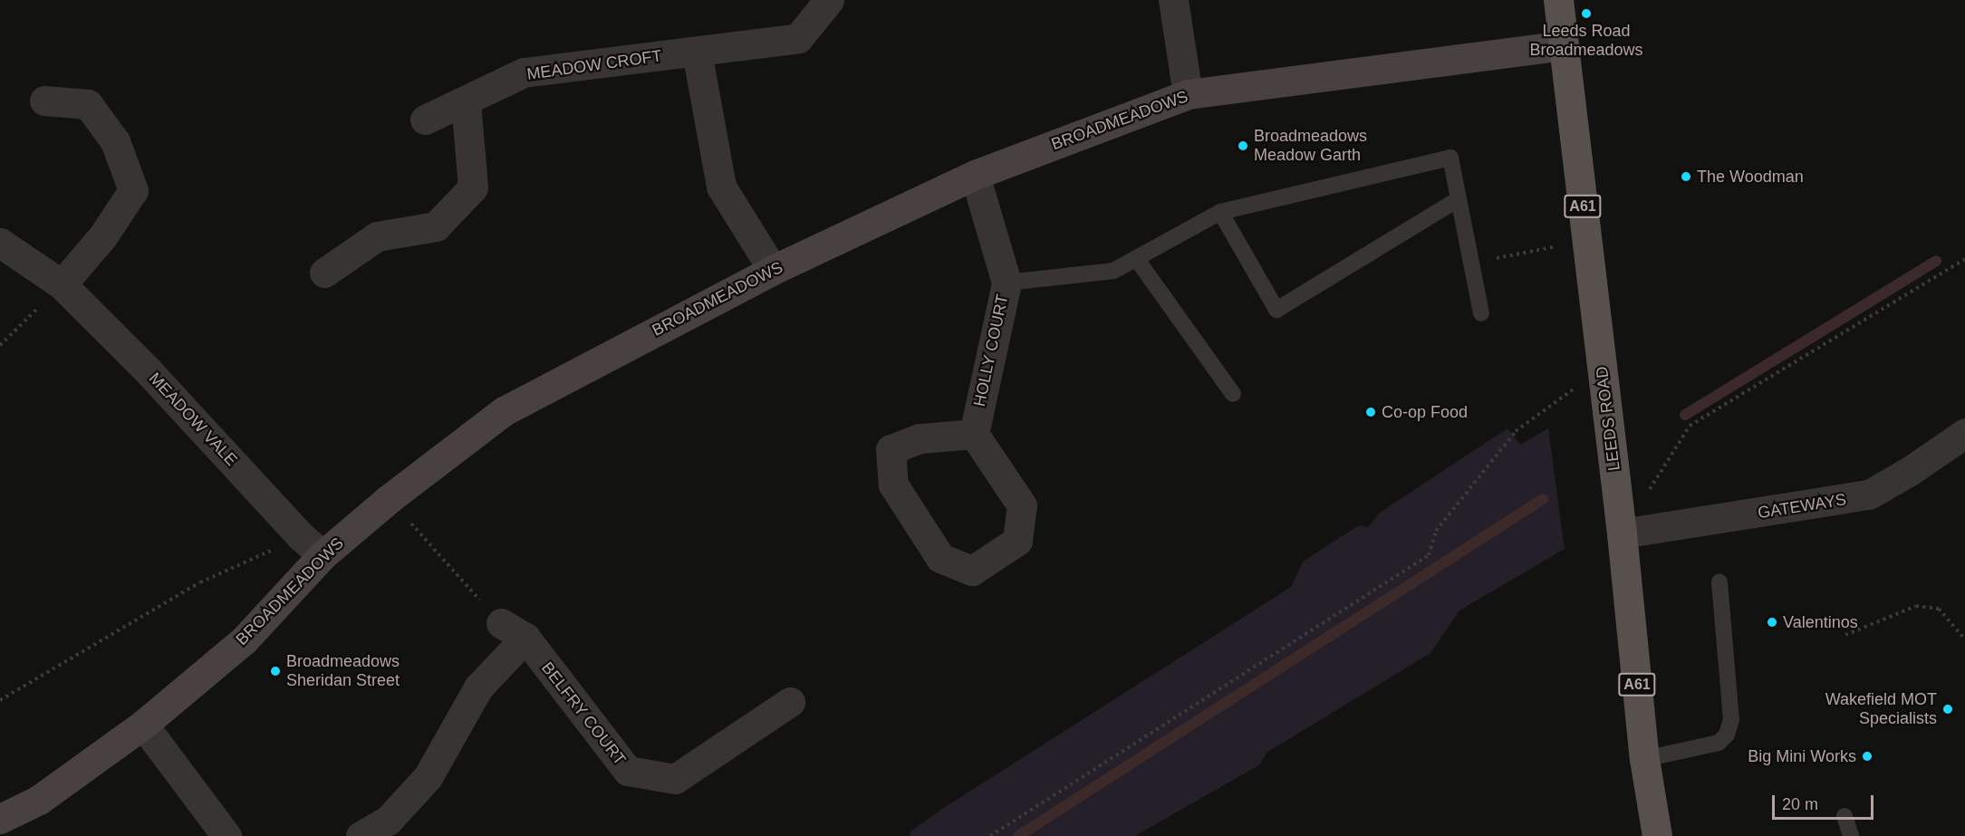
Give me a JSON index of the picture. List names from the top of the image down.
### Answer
{
  "streets": {
    "main road": ["A61", "LEEDS ROAD"],
    "street": [
      "MEADOW CROFT",
      "BROADMEADOWS",
      "HOLLY COURT",
      "MEADOW VALE",
      "GATEWAYS",
      "BELFRY COURT"
    ]
  },
  "crossings": [
    ["BROADMEADOWS", "HOLLY COURT"],
    ["BROADMEADOWS", "LEEDS ROAD"],
    ["BROADMEADOWS", "MEADOW VALE"],
    ["LEEDS ROAD", "GATEWAYS"]
  ],
  "places": [
    "Leeds Road Broadmeadows",
    "Broadmeadows Meadow Garth",
    "The Woodman",
    "Co-op Food",
    "Valentinos",
    "Broadmeadows Sheridan Street",
    "Wakefield MOT Specialists",
    "Big Mini Works"
  ],
  "scale_bar": "20 m"
}
